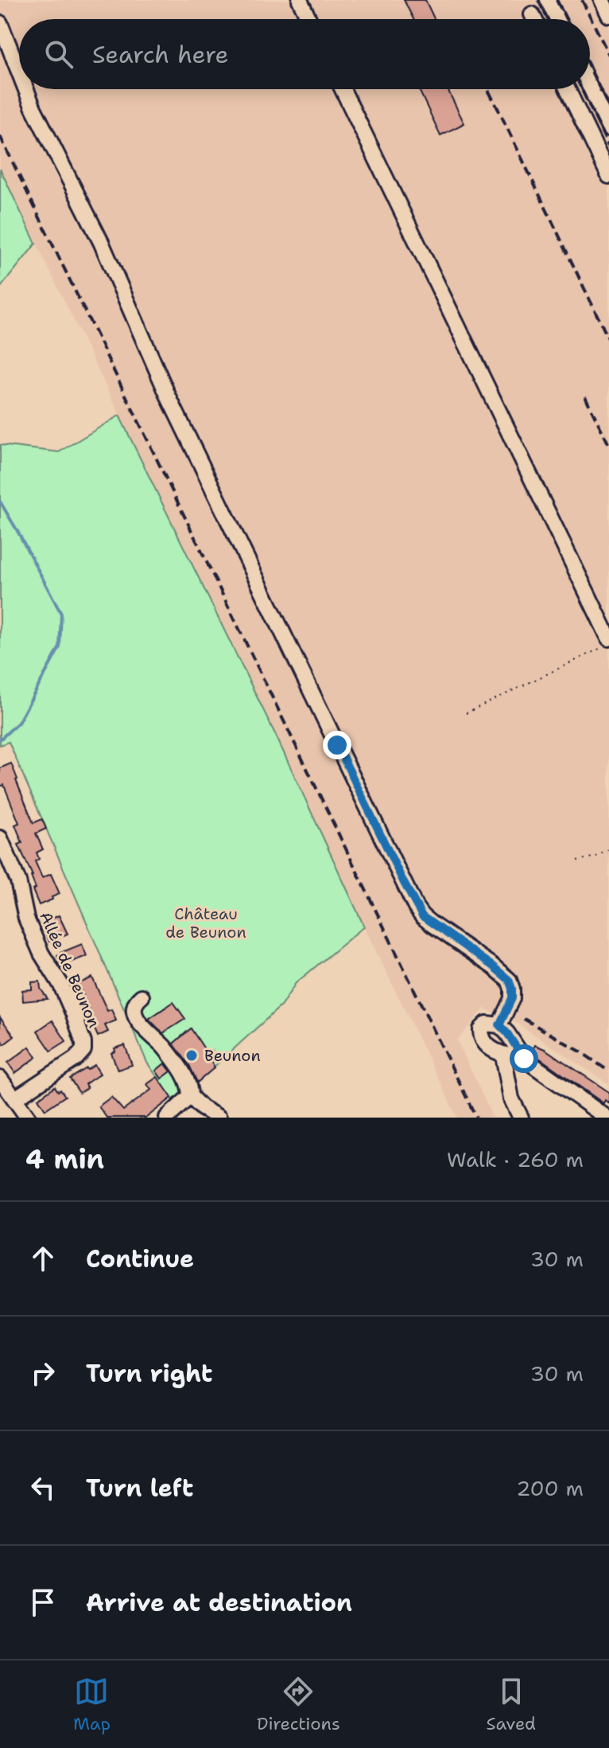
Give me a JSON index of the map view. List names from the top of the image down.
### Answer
{
  "streets": {
    "street": ["Allée de Beunon"]
  },
  "parks": ["Château de Beunon"],
  "places": ["Beunon"],
  "page": {
    "search": "Search here",
    "heading": ["4 min", "Walk · 260 m"],
    "list": [
      ["Continue", "30 m"],
      ["Turn right", "30 m"],
      ["Turn left", "200 m"],
      "Arrive at destination"
    ],
    "nav": ["Map", "Directions", "Saved"]
  }
}
